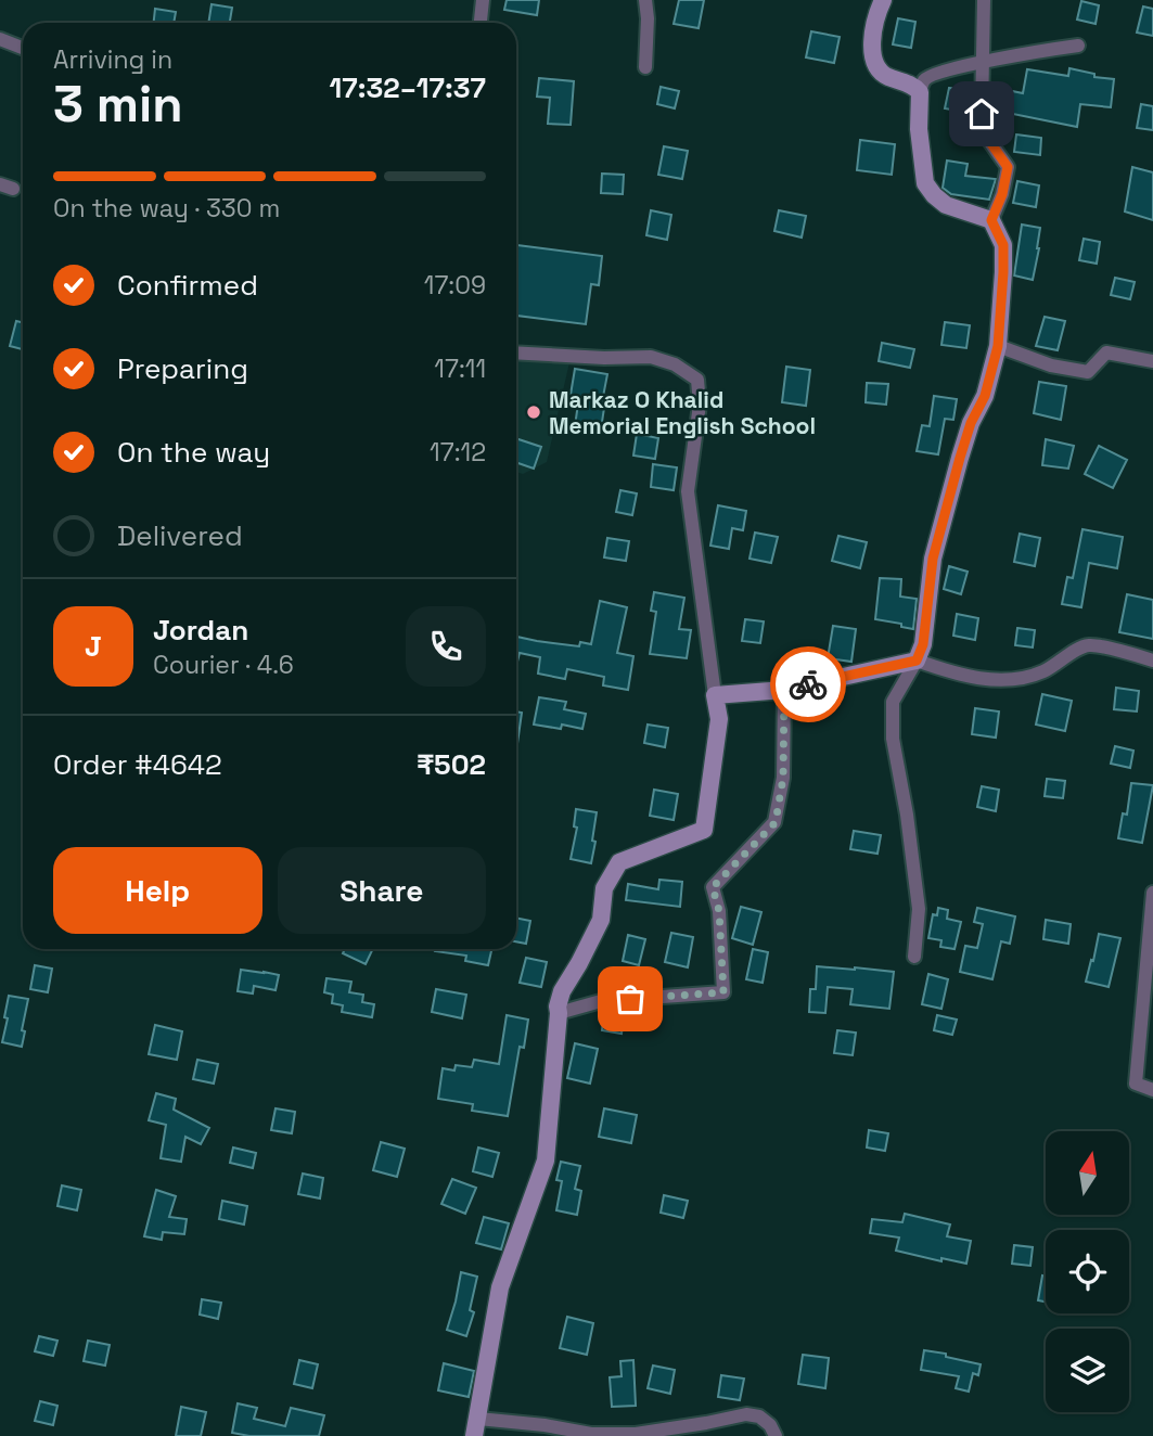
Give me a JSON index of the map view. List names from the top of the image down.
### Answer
{
  "places": ["Markaz O Khalid Memorial English School"],
  "north": "top",
  "page": {
    "heading": ["3 min", "Arriving in", "17:32–17:37"],
    "panel": [
      "Jordan",
      "Courier · 4.6",
      "Order #4642",
      "₹502"
    ],
    "bar": "On the way · 330 m",
    "list": [
      ["Confirmed", "17:09"],
      ["Preparing", "17:11"],
      ["On the way", "17:12"],
      "Delivered"
    ],
    "round": "J",
    "buttons": ["Help", "Share"]
  }
}
